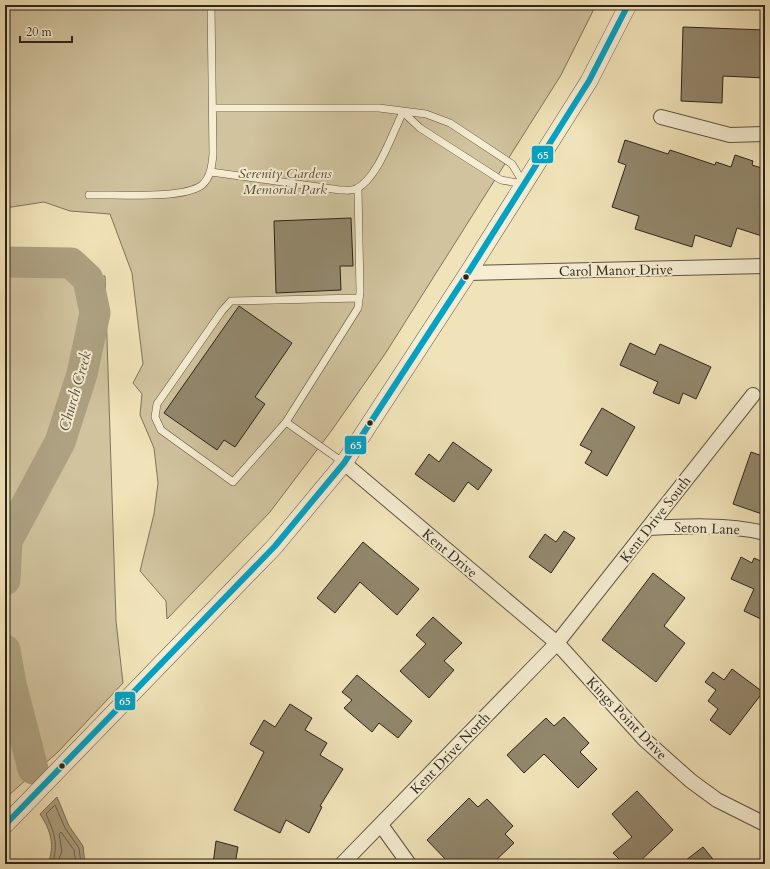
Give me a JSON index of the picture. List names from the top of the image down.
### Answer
{
  "streets": {
    "street": [
      "Carol Manor Drive",
      "Kent Drive South",
      "Seton Lane",
      "Kent Drive",
      "Kings Point Drive",
      "Kent Drive North"
    ]
  },
  "crossings": [
    ["Kent Drive South", "Seton Lane"],
    ["Kent Drive South", "Kent Drive"],
    ["Kent Drive South", "Kings Point Drive"],
    ["Kent Drive South", "Kent Drive North"],
    ["Kent Drive", "Kings Point Drive"],
    ["Kent Drive", "Kent Drive North"],
    ["Kings Point Drive", "Kent Drive North"]
  ],
  "water": ["Church Creek"],
  "parks": ["Serenity Gardens Memorial Park"],
  "lines": ["transit line 65"],
  "scale_bar": "20 m"
}
